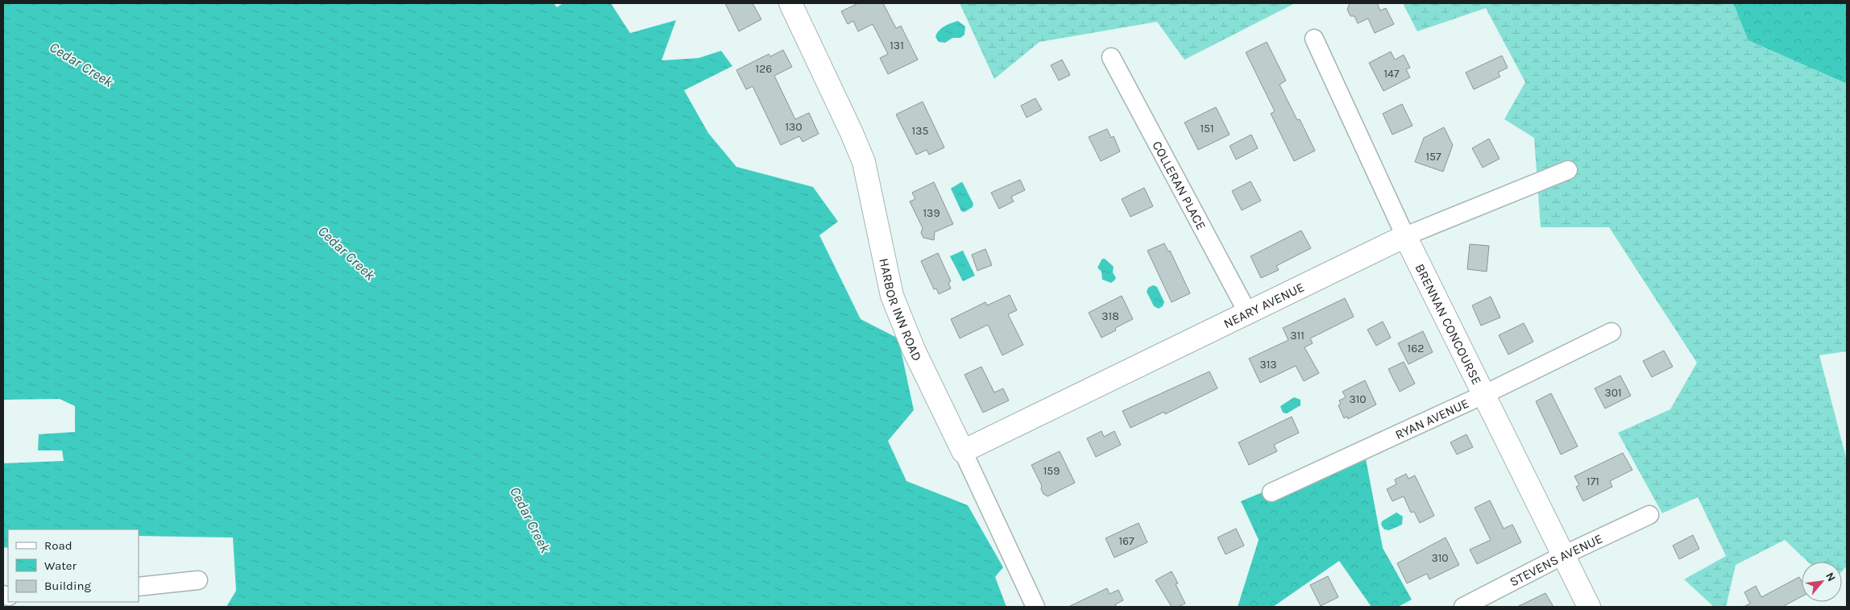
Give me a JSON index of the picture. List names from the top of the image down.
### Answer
{
  "streets": {
    "main road": ["NEARY AVENUE", "HARBOR INN ROAD", "BRENNAN CONCOURSE"],
    "street": ["COLLERAN PLACE", "RYAN AVENUE", "STEVENS AVENUE"]
  },
  "crossings": [
    ["COLLERAN PLACE", "NEARY AVENUE"],
    ["NEARY AVENUE", "HARBOR INN ROAD"],
    ["NEARY AVENUE", "BRENNAN CONCOURSE"],
    ["BRENNAN CONCOURSE", "RYAN AVENUE"],
    ["BRENNAN CONCOURSE", "STEVENS AVENUE"]
  ],
  "water": ["Cedar Creek"],
  "house_numbers": [
    "131",
    "126",
    "147",
    "130",
    "151",
    "135",
    "157",
    "139",
    "318",
    "311",
    "162",
    "313",
    "301",
    "310",
    "159",
    "171",
    "167",
    "310"
  ],
  "legend": ["Road", "Water", "Building"],
  "north": "top right"
}
